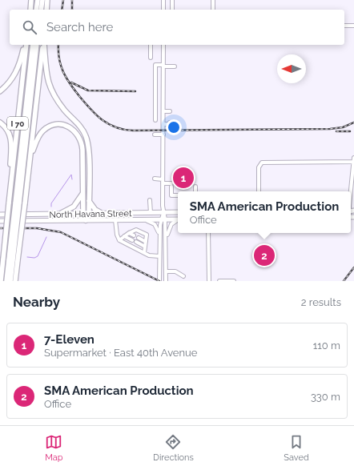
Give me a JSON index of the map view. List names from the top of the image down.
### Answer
{
  "streets": {
    "highway": ["I 70"],
    "main road": ["North Havana Street"]
  },
  "north": "left",
  "page": {
    "search": "Search here",
    "pins": ["1", "2"],
    "popup": ["SMA American Production", "Office"],
    "heading": ["Nearby", "2 results"],
    "list": [
      {
        "mark": "1",
        "name": "7-Eleven",
        "note": "Supermarket · East 40th Avenue",
        "value": "110 m"
      },
      {
        "mark": "2",
        "name": "SMA American Production",
        "note": "Office",
        "value": "330 m"
      }
    ],
    "nav": ["Map", "Directions", "Saved"]
  }
}
